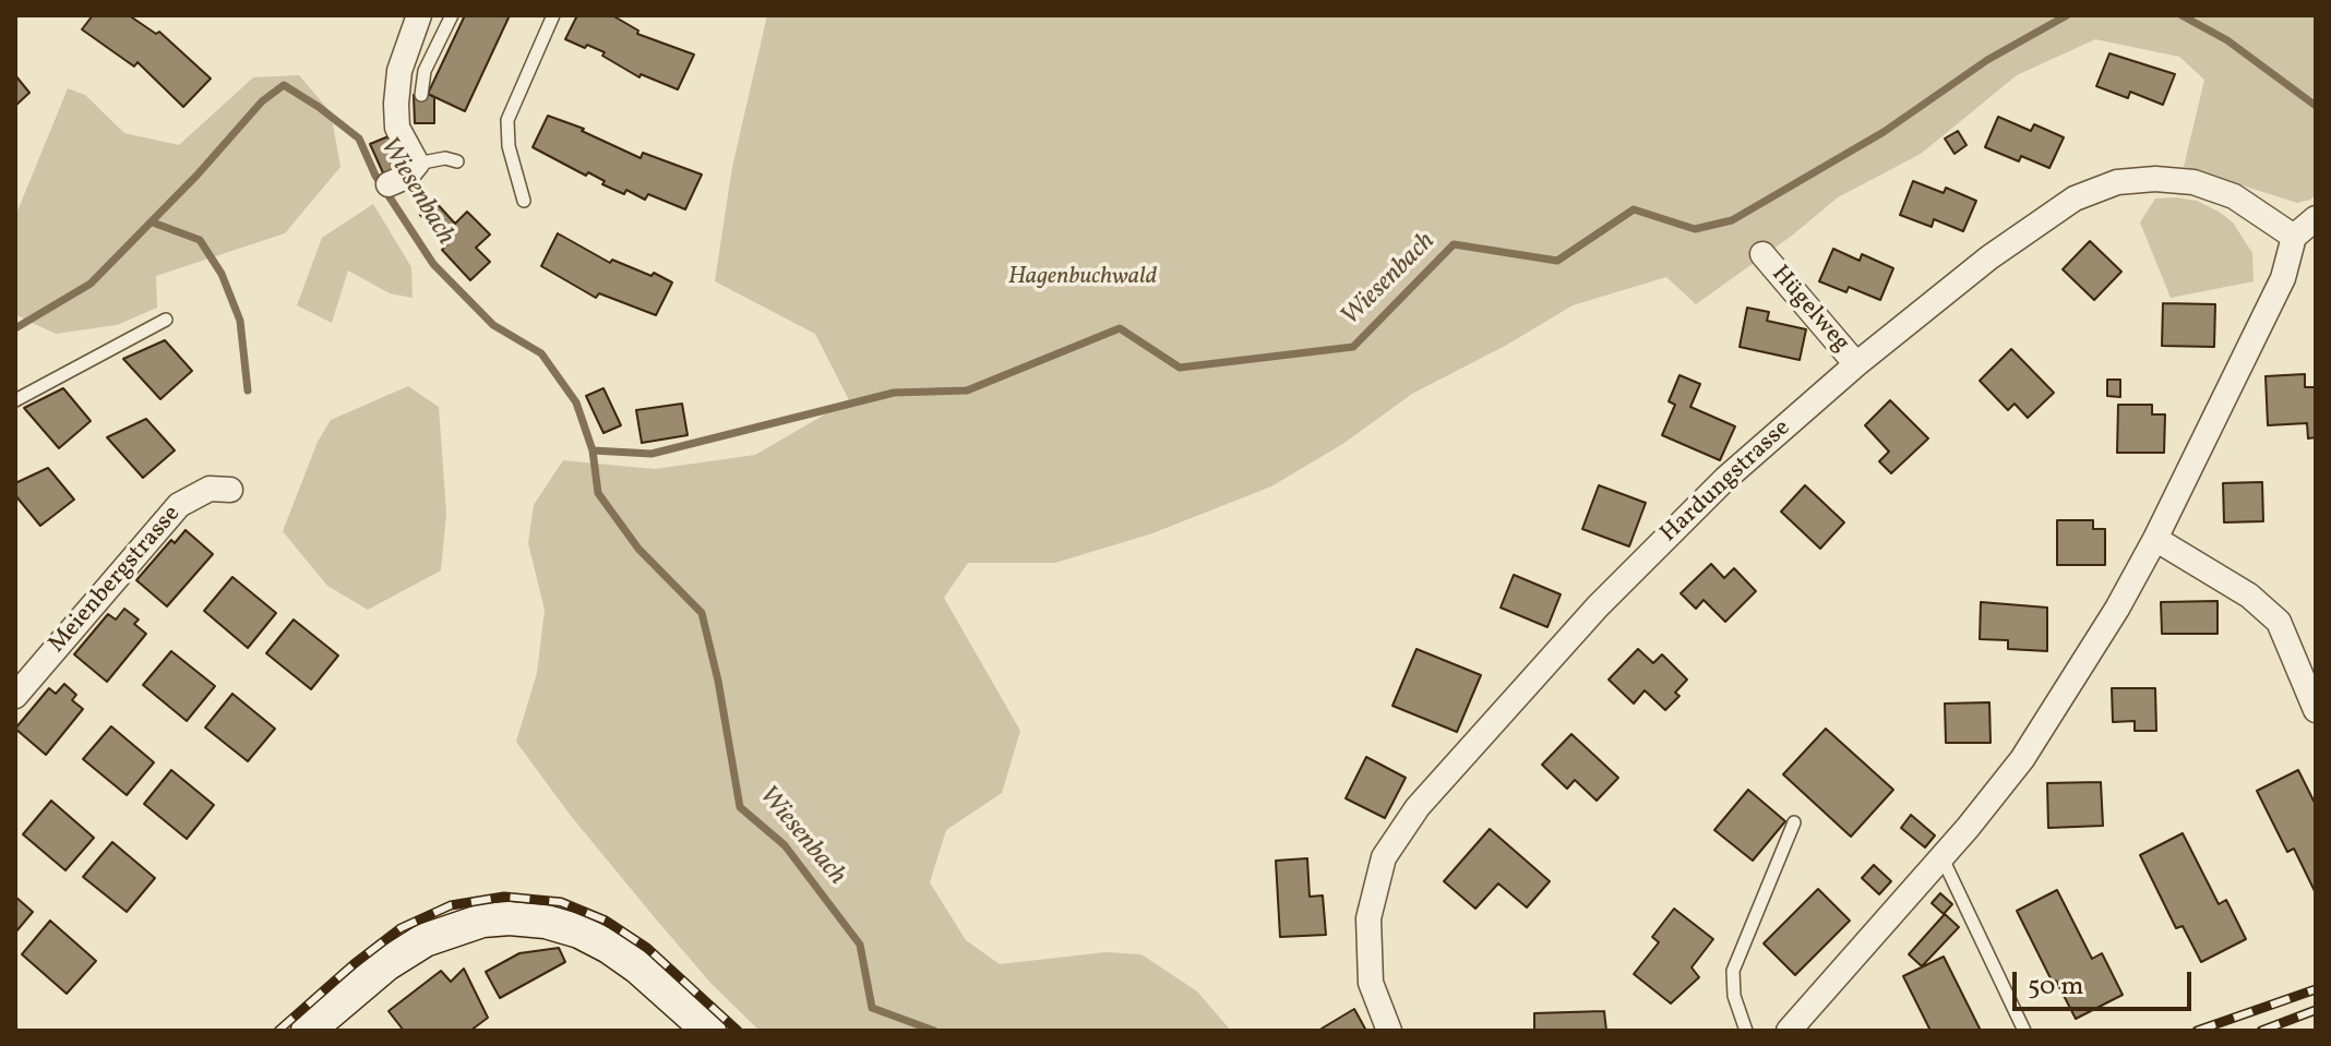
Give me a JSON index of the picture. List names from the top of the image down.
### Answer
{
  "streets": {
    "street": ["Hügelweg", "Hardungstrasse", "Meienbergstrasse"]
  },
  "crossings": [
    ["Hügelweg", "Hardungstrasse"]
  ],
  "water": ["Wiesenbach"],
  "parks": ["Hagenbuchwald"],
  "scale_bar": "50 m"
}
